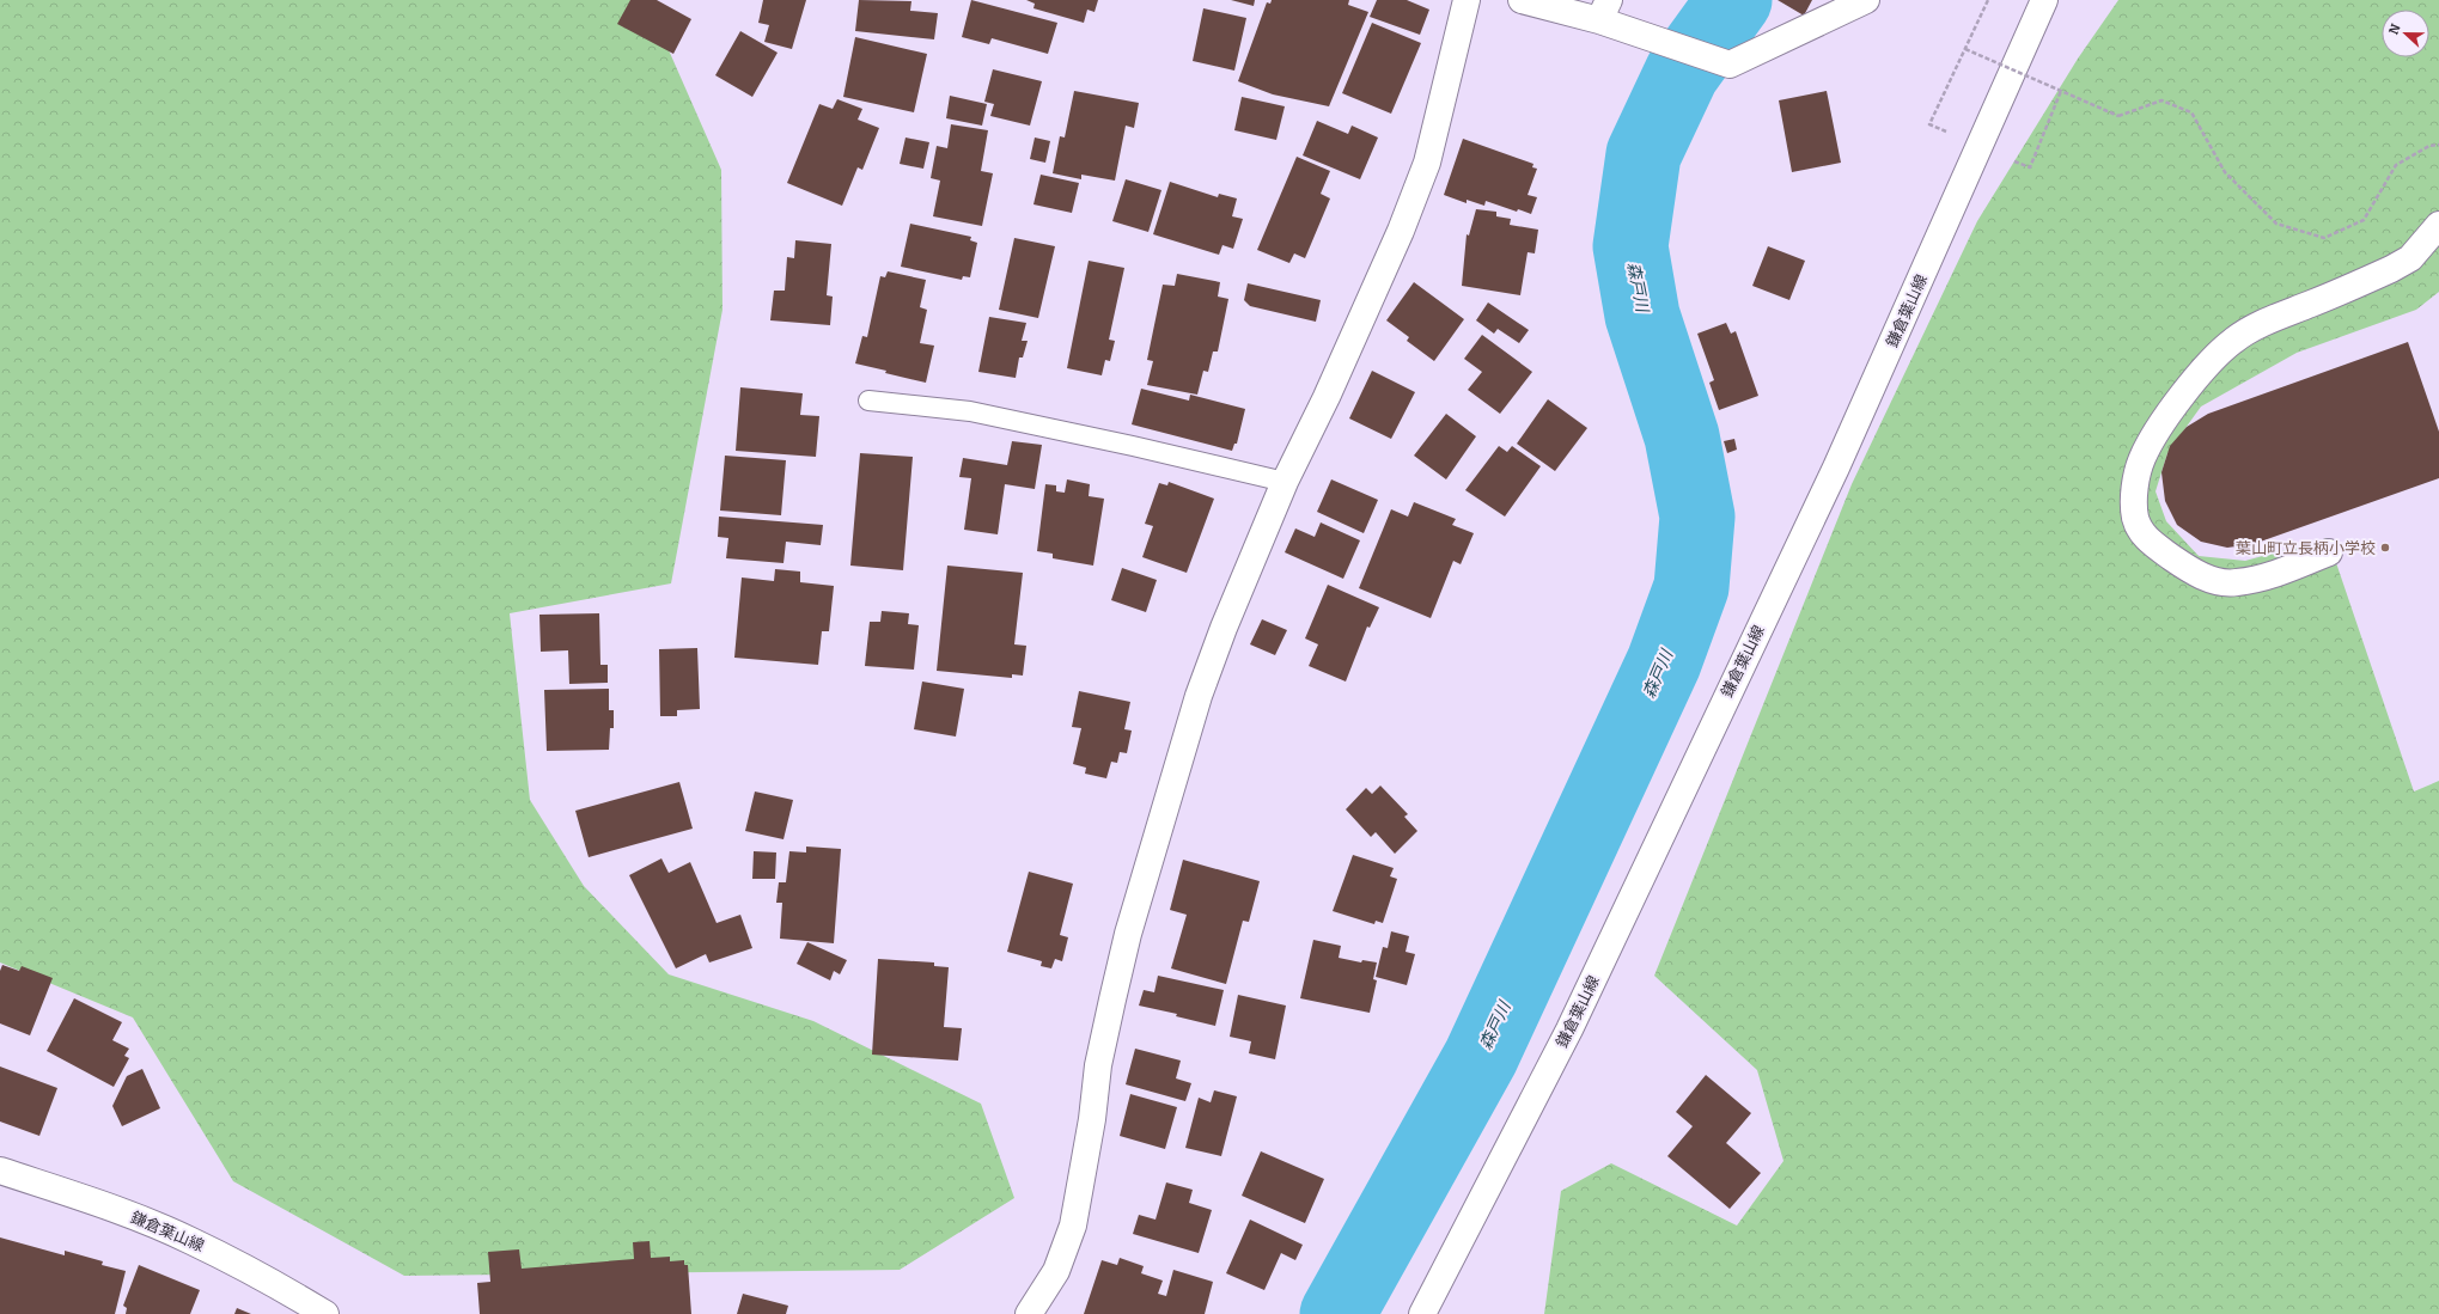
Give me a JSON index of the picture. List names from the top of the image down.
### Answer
{
  "streets": {
    "street": ["鎌倉葉山線"]
  },
  "water": ["森戸川"],
  "places": ["葉山町立長柄小学校"],
  "north": "left"
}
